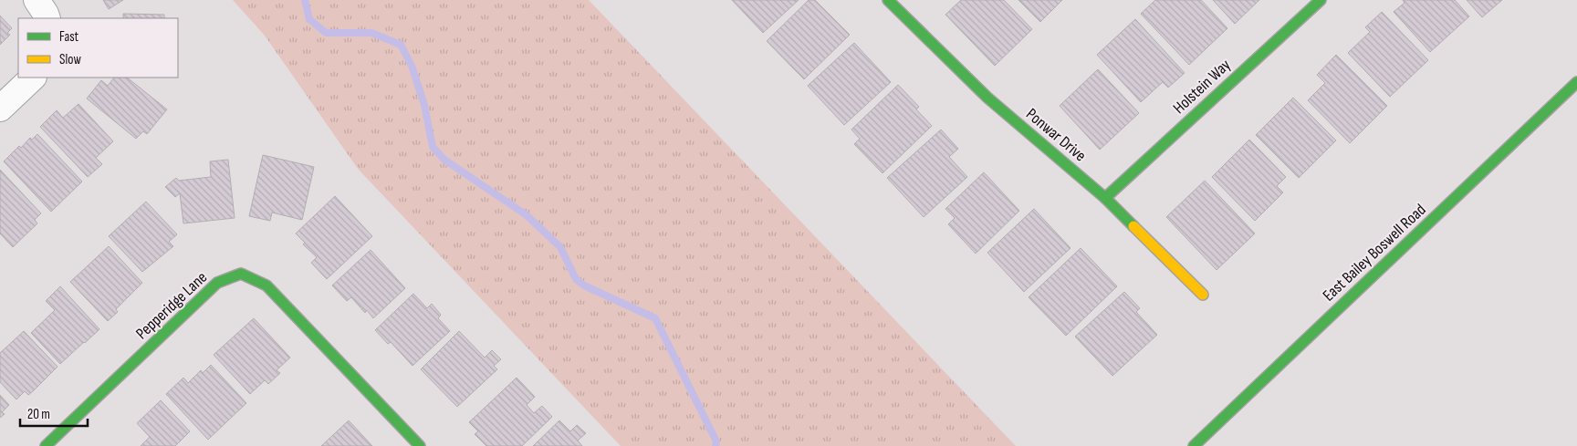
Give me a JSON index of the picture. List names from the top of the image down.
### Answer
{
  "streets": {
    "street": [
      "Holstein Way",
      "Ponwar Drive",
      "East Bailey Boswell Road",
      "Pepperidge Lane"
    ]
  },
  "crossings": [
    ["Holstein Way", "Ponwar Drive"]
  ],
  "legend": ["Fast", "Slow"],
  "scale_bar": "20 m"
}
